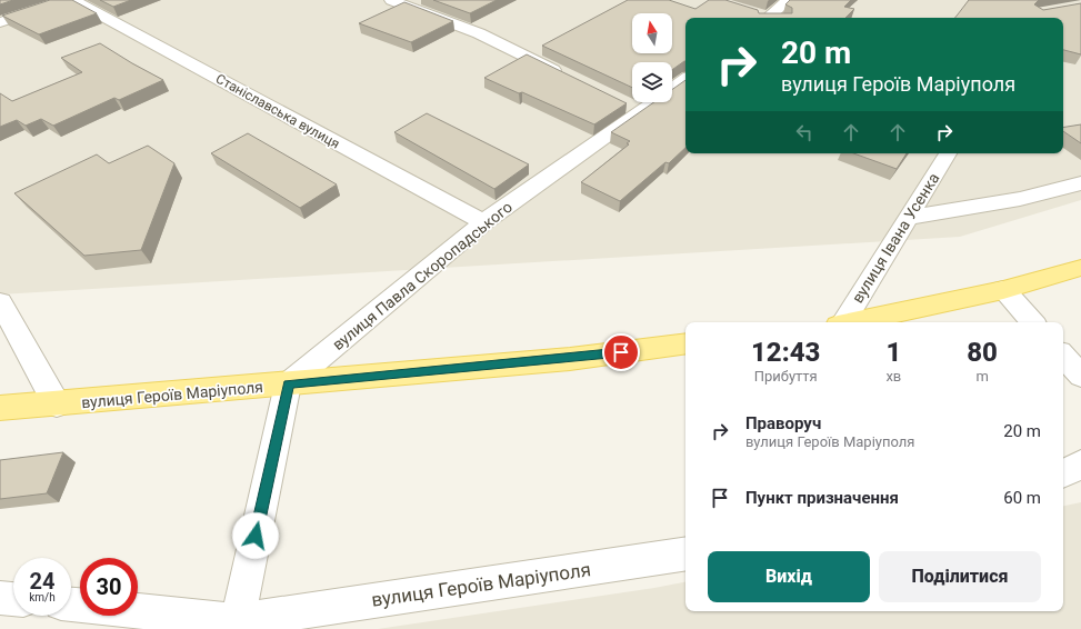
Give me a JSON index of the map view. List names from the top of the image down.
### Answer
{
  "streets": {
    "main road": ["вулиця Героїв Маріуполя"],
    "street": ["Станіславська вулиця", "вулиця Івана Усенка", "вулиця Павла Скоропадського"]
  },
  "crossings": [
    ["Станіславська вулиця", "вулиця Павла Скоропадського"],
    ["вулиця Павла Скоропадського", "вулиця Героїв Маріуполя"]
  ],
  "north": "top",
  "page": {
    "turn": ["20 m", "вулиця Героїв Маріуполя"],
    "eta": [
      "12:43",
      "Прибуття",
      "1",
      "хв",
      "80",
      "m"
    ],
    "list": [
      {
        "name": "Праворуч",
        "note": "вулиця Героїв Маріуполя",
        "value": "20 m"
      },
      {
        "name": "Пункт призначення",
        "value": "60 m"
      }
    ],
    "buttons": ["Вихід", "Поділитися"],
    "speed": "24 km/h",
    "limit": "30"
  }
}
